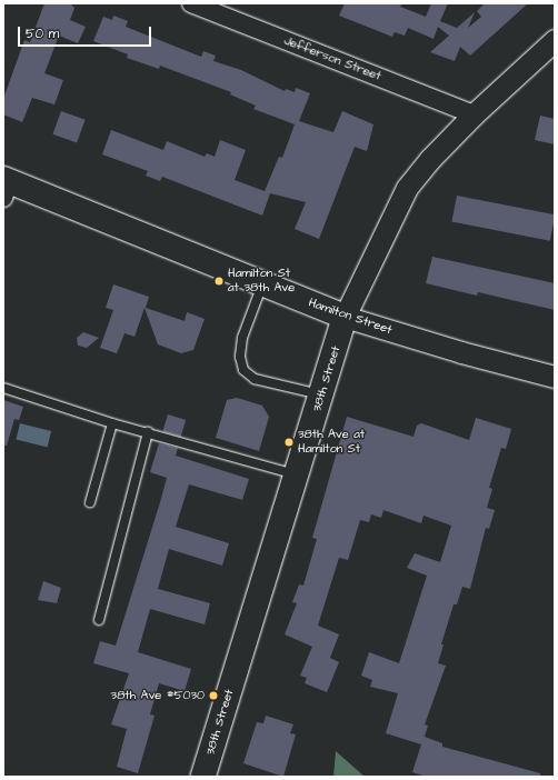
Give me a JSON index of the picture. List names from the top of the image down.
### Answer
{
  "streets": {
    "main road": ["Hamilton Street", "38th Street"],
    "street": ["Jefferson Street"]
  },
  "crossings": [
    ["Jefferson Street", "38th Street"],
    ["Hamilton Street", "38th Street"]
  ],
  "places": ["Hamilton St at 38th Ave", "38th Ave at Hamilton St", "38th Ave #5030"],
  "scale_bar": "50 m"
}
